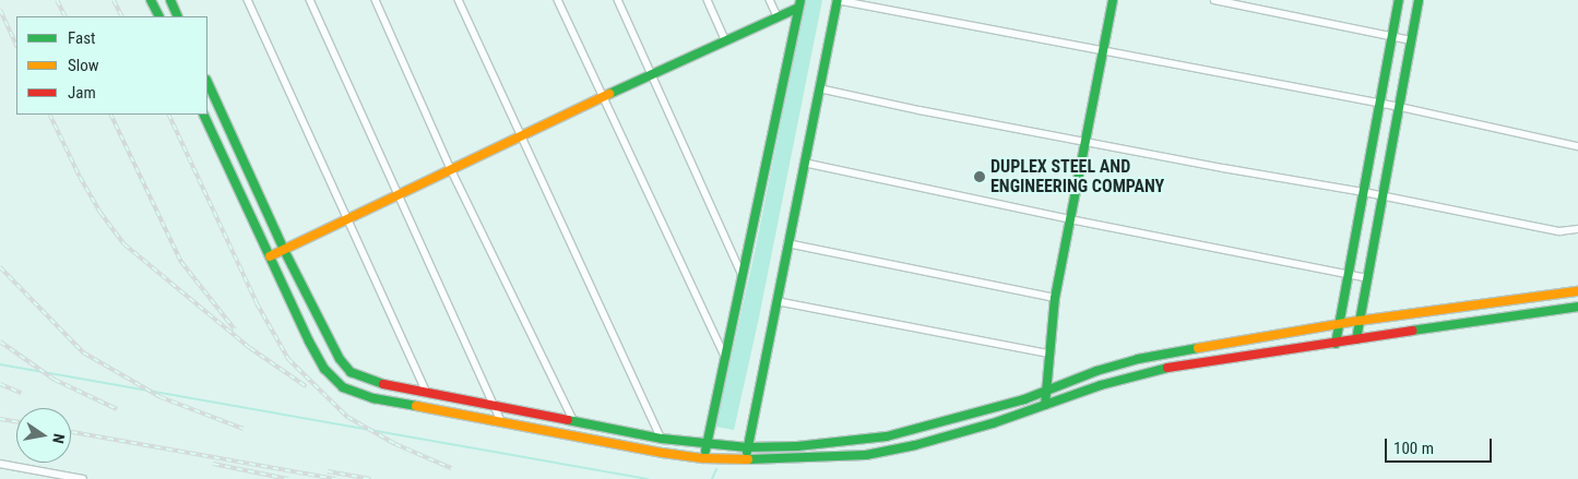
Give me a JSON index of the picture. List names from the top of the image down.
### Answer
{
  "places": ["DUPLEX STEEL AND ENGINEERING COMPANY"],
  "legend": ["Fast", "Slow", "Jam"],
  "scale_bar": "100 m",
  "north": "right"
}
